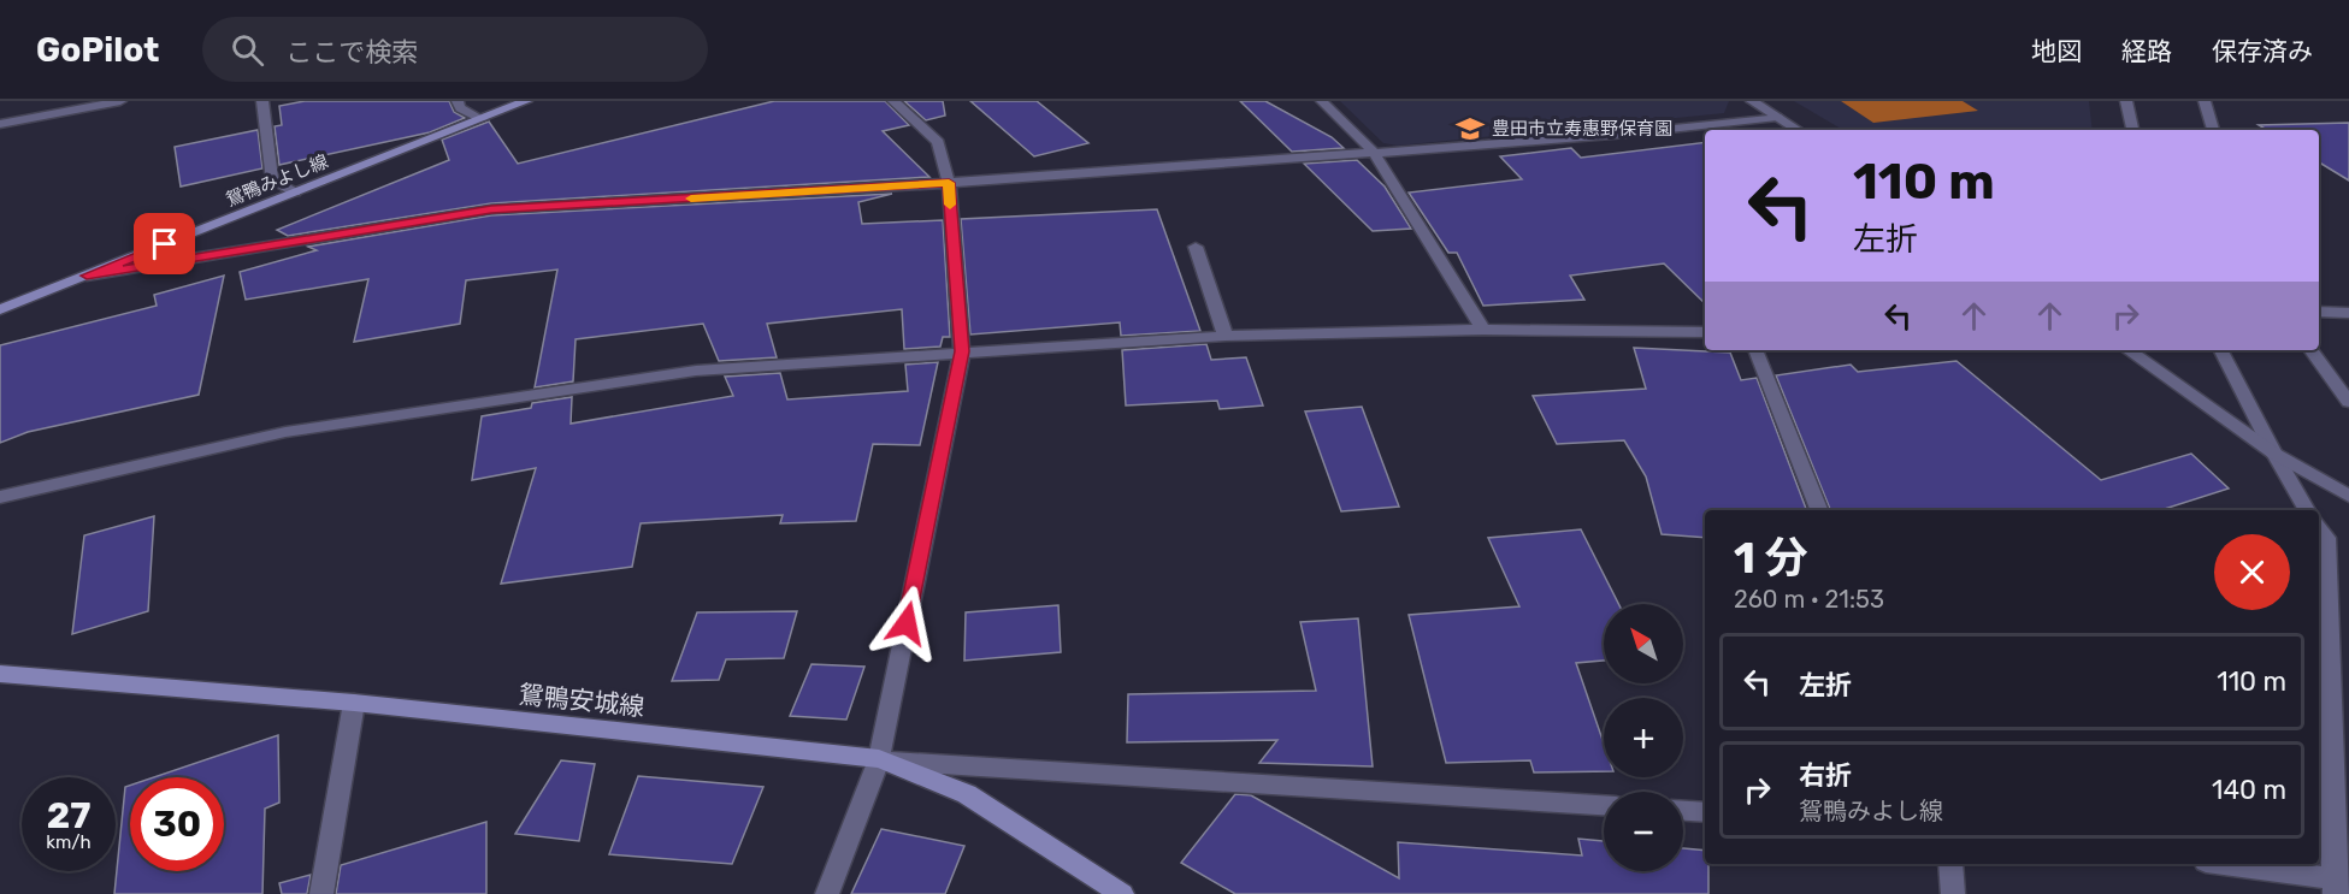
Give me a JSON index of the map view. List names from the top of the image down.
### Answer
{
  "streets": {
    "main road": ["鴛鴨みよし線", "鴛鴨安城線"]
  },
  "places": {
    "school or university": ["豊田市立寿惠野保育園"]
  },
  "north": "top left",
  "page": {
    "header": "GoPilot",
    "search": "ここで検索",
    "nav": ["地図", "経路", "保存済み"],
    "turn": ["110 m", "左折"],
    "heading": ["1 分", "260 m · 21:53"],
    "map_buttons": ["+", "−"],
    "list": [
      {
        "name": "左折",
        "value": "110 m"
      },
      {
        "name": "右折",
        "note": "鴛鴨みよし線",
        "value": "140 m"
      }
    ],
    "speed": "27 km/h",
    "limit": "30"
  }
}
